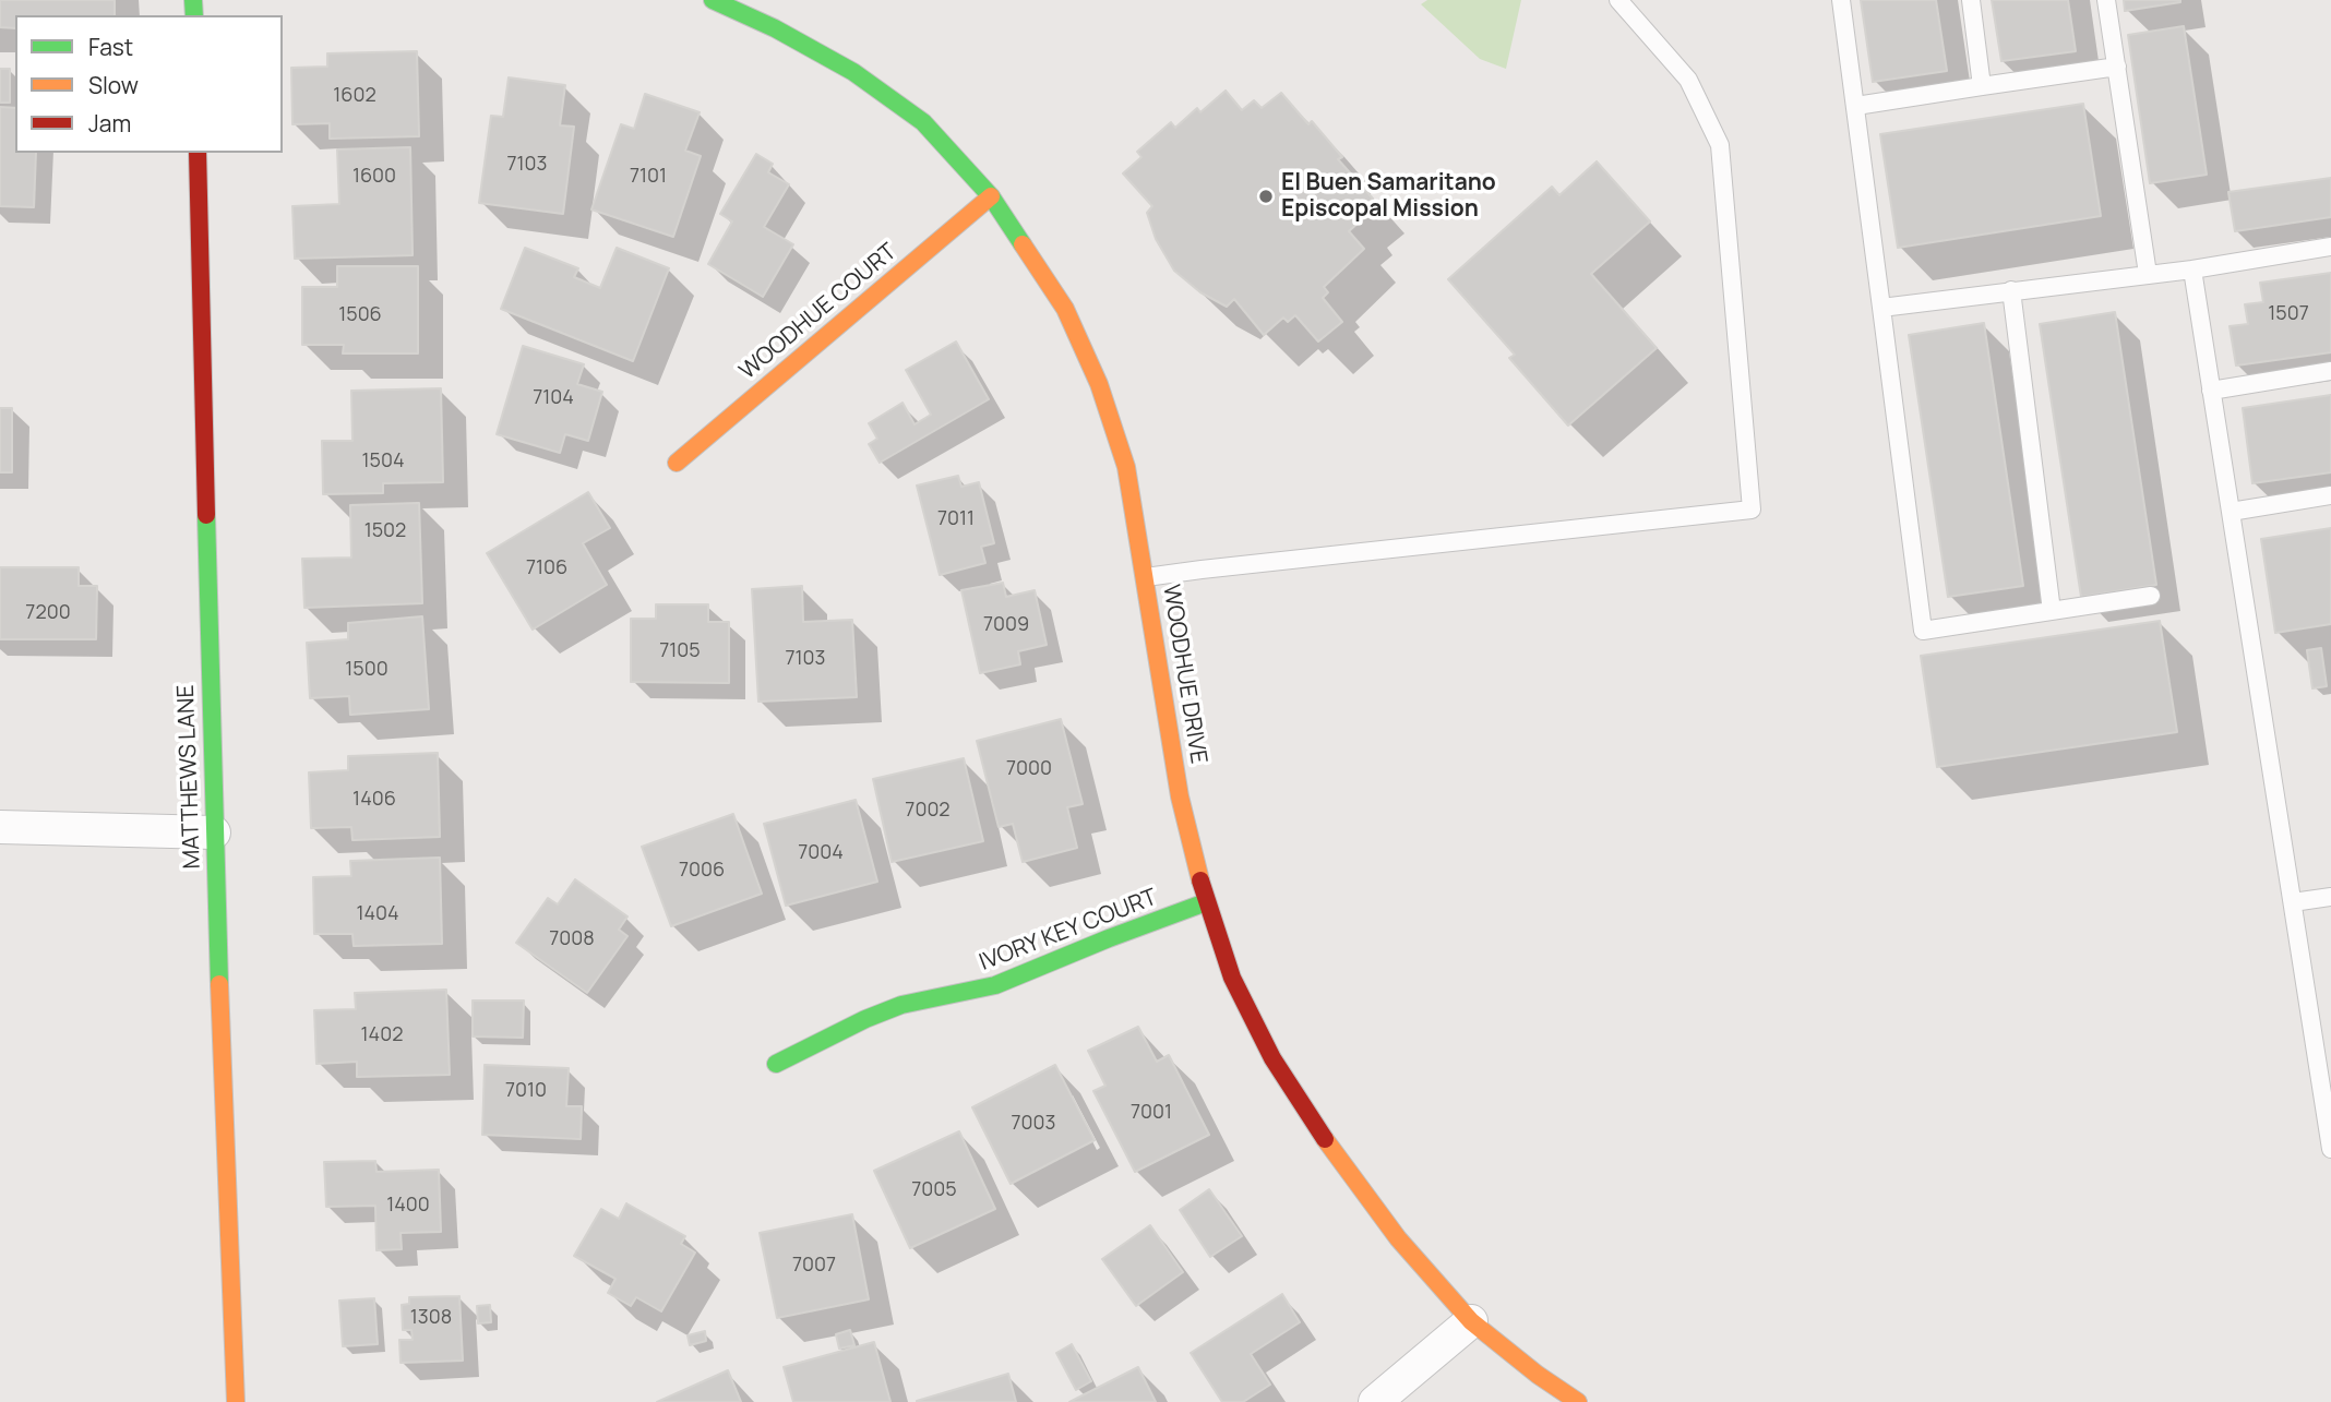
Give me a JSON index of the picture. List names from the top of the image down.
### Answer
{
  "streets": {
    "street": [
      "WOODHUE COURT",
      "WOODHUE DRIVE",
      "MATTHEWS LANE",
      "IVORY KEY COURT"
    ]
  },
  "crossings": [
    ["WOODHUE COURT", "WOODHUE DRIVE"],
    ["WOODHUE DRIVE", "IVORY KEY COURT"]
  ],
  "places": ["El Buen Samaritano Episcopal Mission"],
  "house_numbers": [
    "1602",
    "7103",
    "1600",
    "7101",
    "1507",
    "1506",
    "7104",
    "1504",
    "7011",
    "1502",
    "7106",
    "7200",
    "7009",
    "7105",
    "7103",
    "1500",
    "7000",
    "1406",
    "7002",
    "7004",
    "7006",
    "1404",
    "7008",
    "1402",
    "7010",
    "7001",
    "7003",
    "7005",
    "1400",
    "7007",
    "1308"
  ],
  "legend": ["Fast", "Slow", "Jam"]
}
